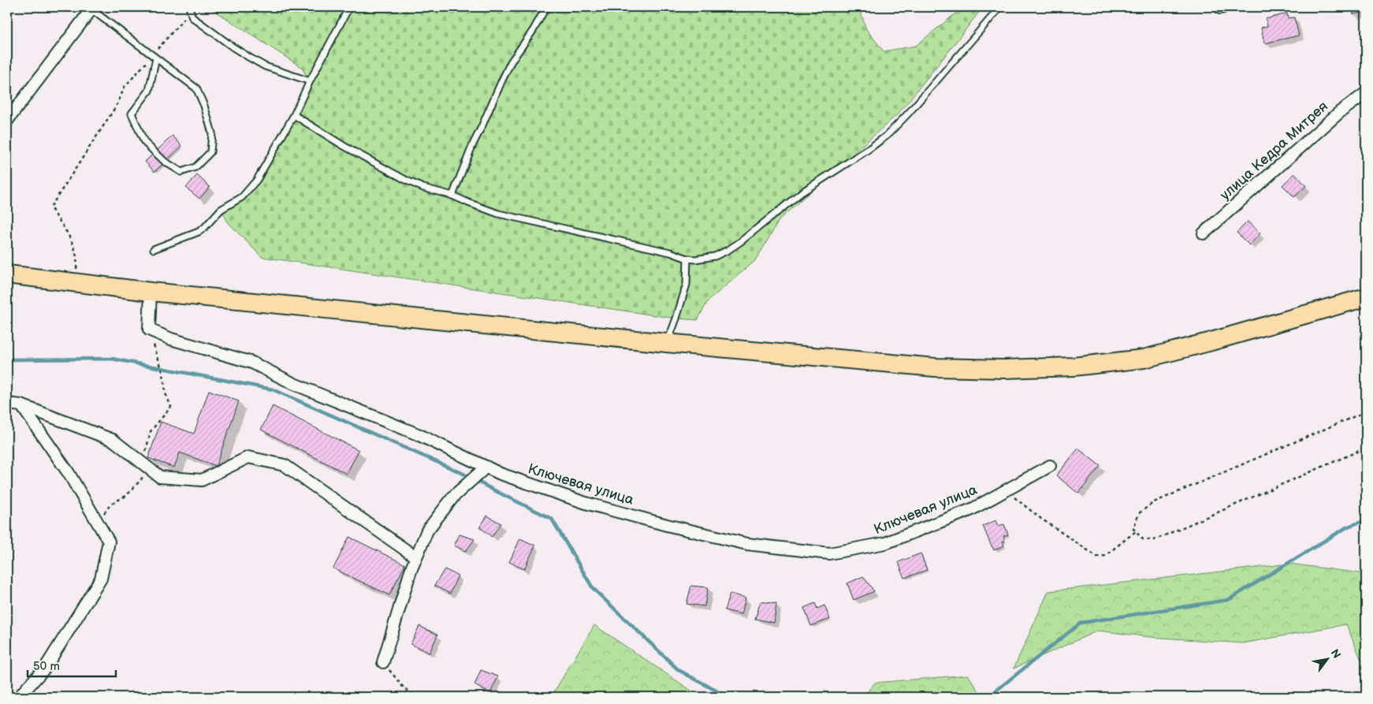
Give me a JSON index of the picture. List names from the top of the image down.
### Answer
{
  "streets": {
    "street": ["улица Кедра Митрея", "Ключевая улица"]
  },
  "scale_bar": "50 m",
  "north": "top right"
}
